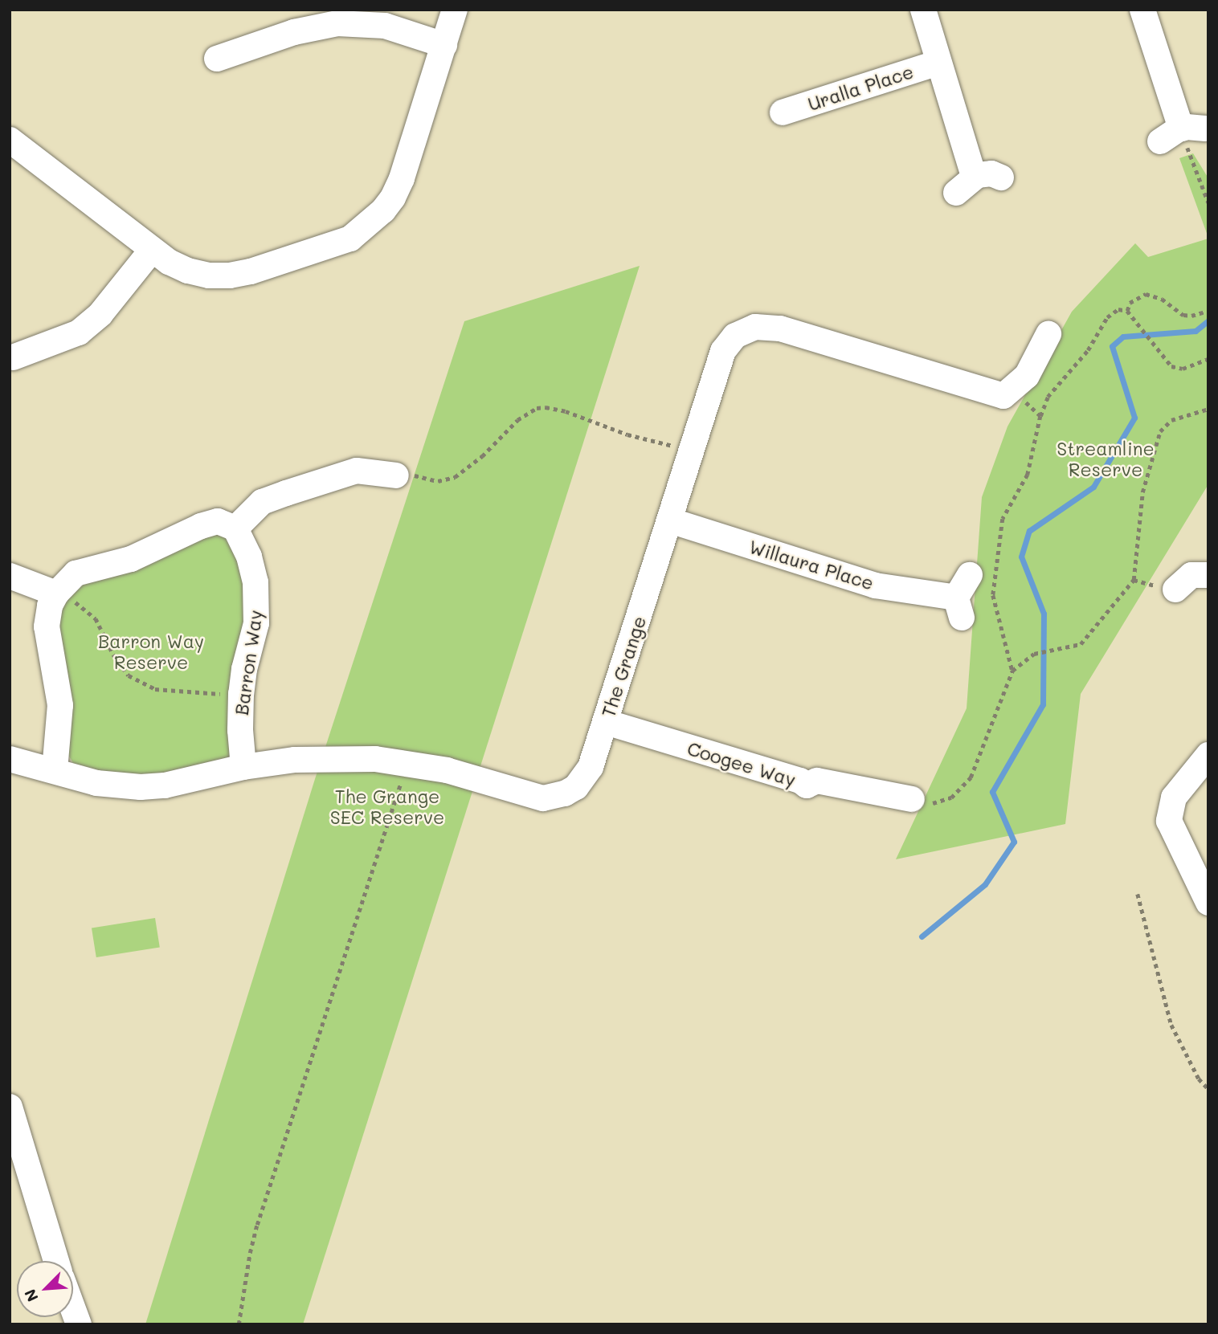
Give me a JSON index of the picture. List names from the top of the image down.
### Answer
{
  "streets": {
    "street": [
      "Uralla Place",
      "Willaura Place",
      "Barron Way",
      "The Grange",
      "Coogee Way"
    ]
  },
  "crossings": [
    ["Willaura Place", "The Grange"],
    ["Barron Way", "The Grange"],
    ["The Grange", "Coogee Way"]
  ],
  "parks": ["Streamline Reserve", "Barron Way Reserve", "The Grange SEC Reserve"],
  "north": "bottom left"
}
